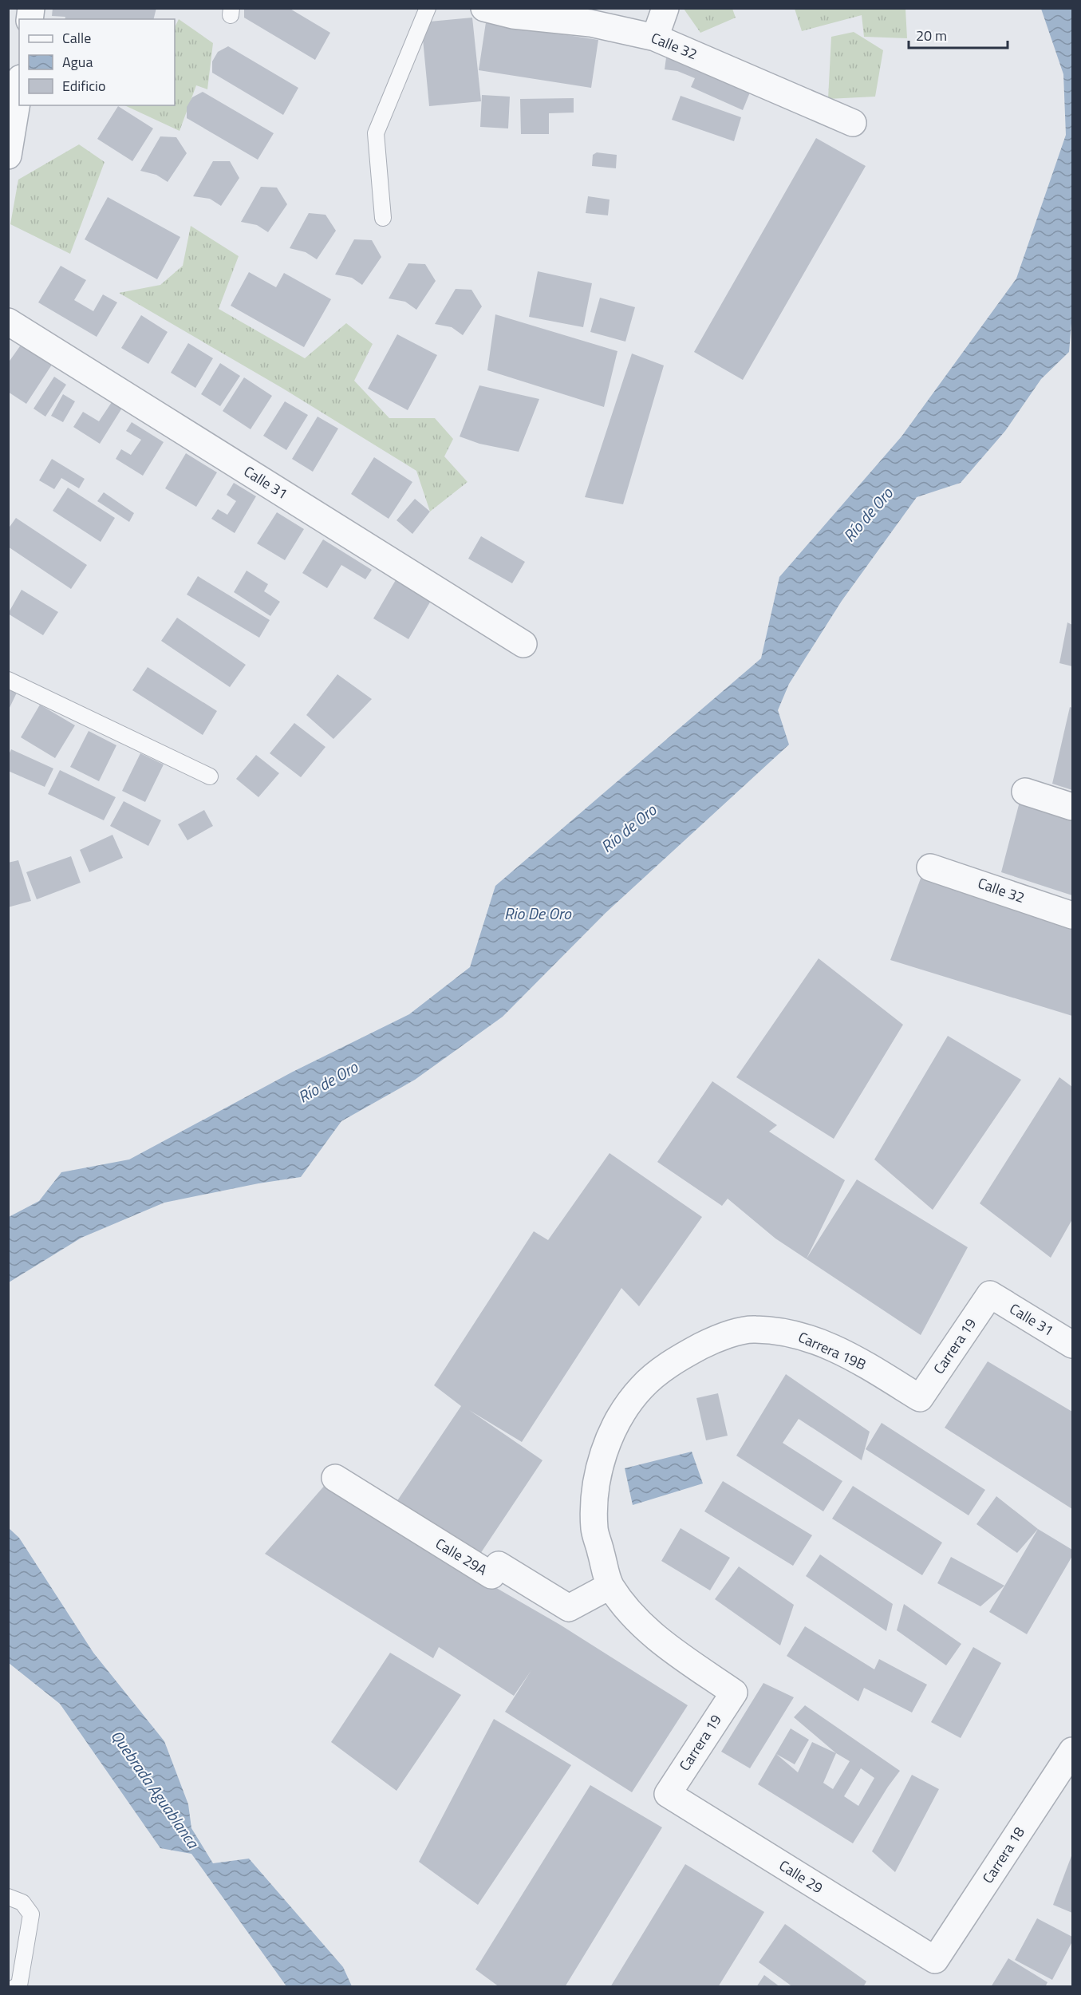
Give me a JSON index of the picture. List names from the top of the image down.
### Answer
{
  "streets": {
    "street": [
      "Calle 32",
      "Calle 31",
      "Carrera 19",
      "Carrera 19B",
      "Calle 29A",
      "Carrera 18",
      "Calle 29"
    ]
  },
  "crossings": [
    ["Calle 31", "Carrera 19"],
    ["Carrera 19", "Carrera 19B"],
    ["Carrera 19", "Calle 29"],
    ["Carrera 19B", "Calle 29A"],
    ["Carrera 18", "Calle 29"]
  ],
  "water": ["Río de Oro", "Rio De Oro", "Quebrada Aguablanca"],
  "legend": ["Calle", "Agua", "Edificio"],
  "scale_bar": "20 m"
}
